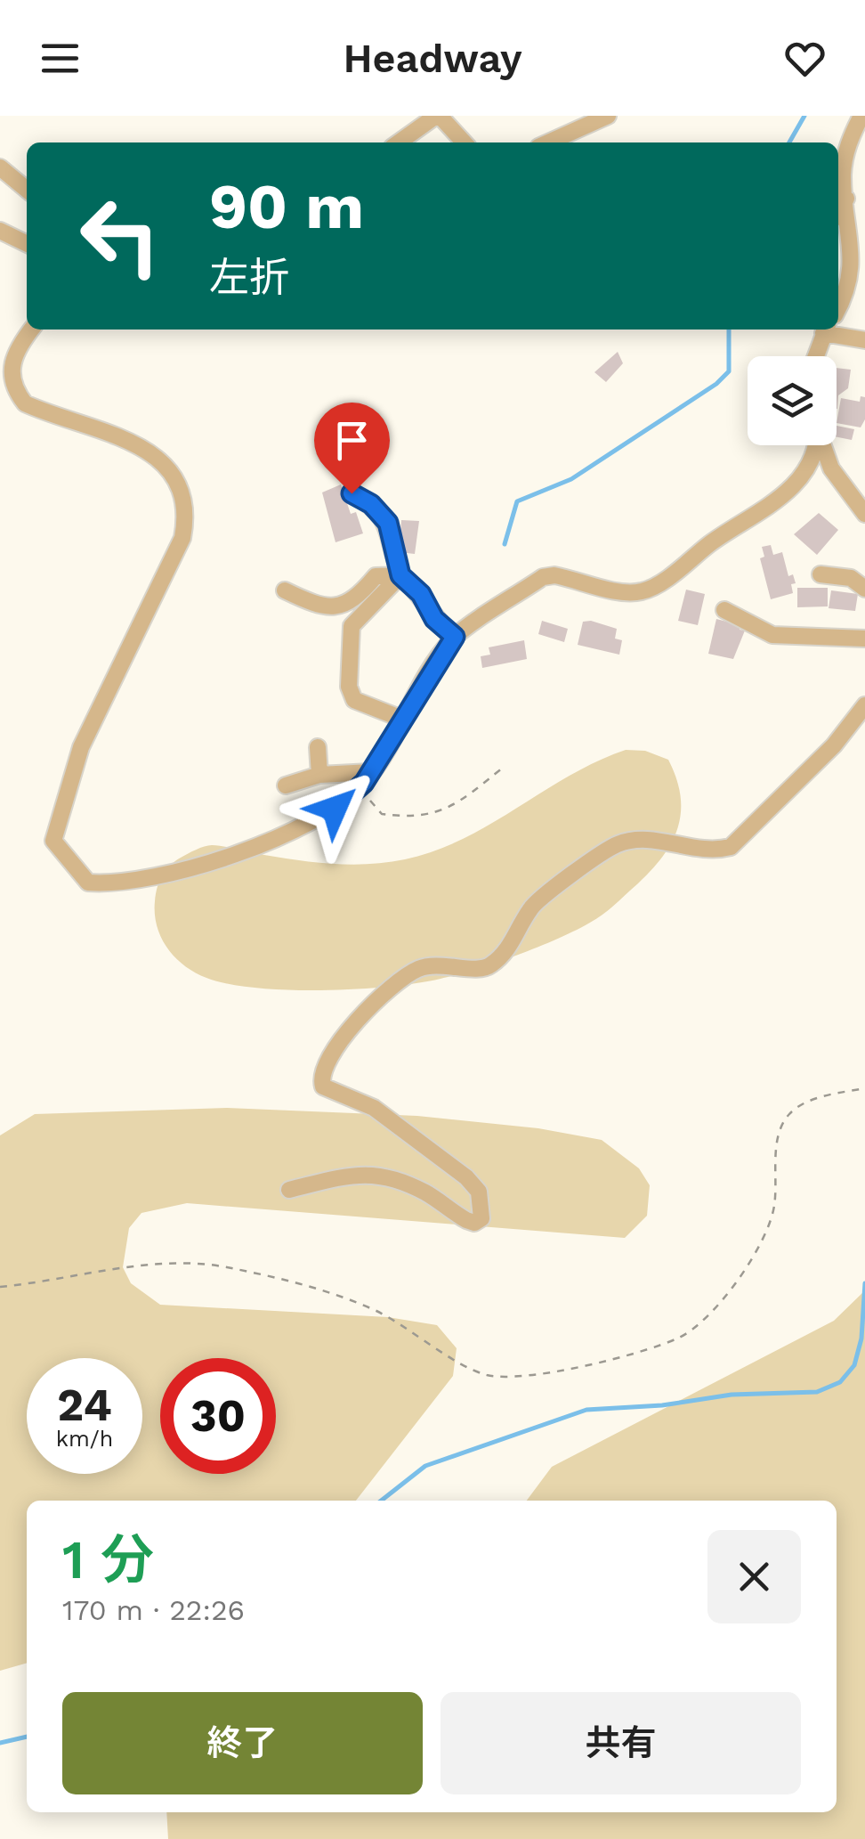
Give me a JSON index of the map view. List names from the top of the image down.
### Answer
{
  "page": {
    "header": "Headway",
    "turn": ["90 m", "左折"],
    "speed": "24 km/h",
    "limit": "30",
    "heading": ["1 分", "170 m · 22:26"],
    "buttons": ["終了", "共有"]
  }
}
